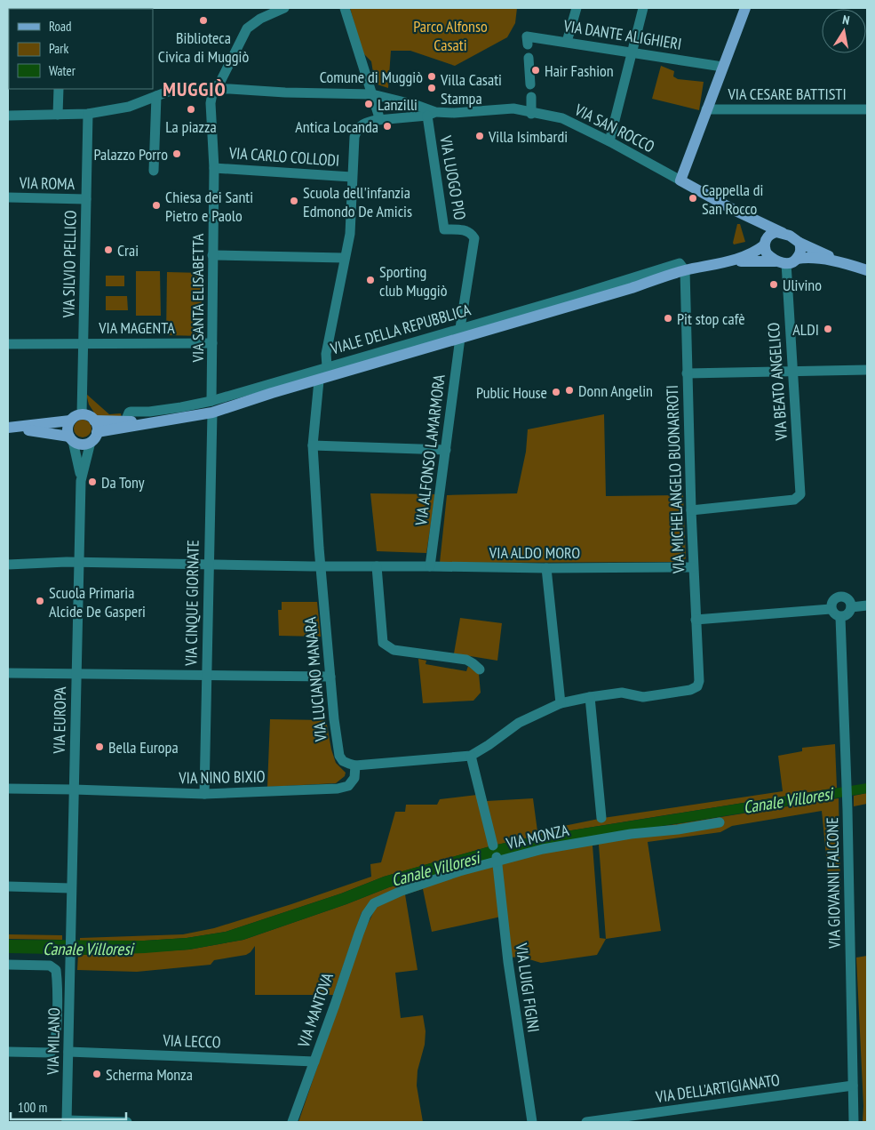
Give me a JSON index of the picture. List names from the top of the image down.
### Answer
{
  "streets": {
    "main road": ["VIALE DELLA REPUBBLICA"],
    "street": [
      "VIA DANTE ALIGHIERI",
      "VIA CESARE BATTISTI",
      "VIA SAN ROCCO",
      "VIA CARLO COLLODI",
      "VIA LUOGO PIO",
      "VIA ROMA",
      "VIA SILVIO PELLICO",
      "VIA SANTA ELISABETTA",
      "VIA MAGENTA",
      "VIA BEATO ANGELICO",
      "VIA ALFONSO LAMARMORA",
      "VIA MICHELANGELO BUONARROTI",
      "VIA ALDO MORO",
      "VIA CINQUE GIORNATE",
      "VIA LUCIANO MANARA",
      "VIA EUROPA",
      "VIA NINO BIXIO",
      "VIA MONZA",
      "VIA GIOVANNI FALCONE",
      "VIA LUIGI FIGINI",
      "VIA MANTOVA",
      "VIA MILANO",
      "VIA LECCO",
      "VIA DELL'ARTIGIANATO"
    ]
  },
  "crossings": [
    ["VIA SAN ROCCO", "VIA LUOGO PIO"],
    ["VIA CARLO COLLODI", "VIA SANTA ELISABETTA"],
    ["VIA LUOGO PIO", "VIALE DELLA REPUBBLICA"],
    ["VIA LUOGO PIO", "VIA ALFONSO LAMARMORA"],
    ["VIA ROMA", "VIA SILVIO PELLICO"],
    ["VIA SILVIO PELLICO", "VIA MAGENTA"],
    ["VIA SILVIO PELLICO", "VIALE DELLA REPUBBLICA"],
    ["VIA SILVIO PELLICO", "VIA EUROPA"],
    ["VIA SANTA ELISABETTA", "VIA MAGENTA"],
    ["VIA SANTA ELISABETTA", "VIALE DELLA REPUBBLICA"],
    ["VIA SANTA ELISABETTA", "VIA CINQUE GIORNATE"],
    ["VIALE DELLA REPUBBLICA", "VIA BEATO ANGELICO"],
    ["VIALE DELLA REPUBBLICA", "VIA ALFONSO LAMARMORA"],
    ["VIALE DELLA REPUBBLICA", "VIA MICHELANGELO BUONARROTI"],
    ["VIALE DELLA REPUBBLICA", "VIA CINQUE GIORNATE"],
    ["VIALE DELLA REPUBBLICA", "VIA LUCIANO MANARA"],
    ["VIALE DELLA REPUBBLICA", "VIA EUROPA"],
    ["VIA BEATO ANGELICO", "VIA MICHELANGELO BUONARROTI"],
    ["VIA ALFONSO LAMARMORA", "VIA ALDO MORO"],
    ["VIA MICHELANGELO BUONARROTI", "VIA ALDO MORO"],
    ["VIA ALDO MORO", "VIA CINQUE GIORNATE"],
    ["VIA ALDO MORO", "VIA LUCIANO MANARA"],
    ["VIA ALDO MORO", "VIA EUROPA"],
    ["VIA CINQUE GIORNATE", "VIA NINO BIXIO"],
    ["VIA LUCIANO MANARA", "VIA NINO BIXIO"],
    ["VIA EUROPA", "VIA NINO BIXIO"],
    ["VIA EUROPA", "VIA MILANO"],
    ["VIA MONZA", "VIA LUIGI FIGINI"],
    ["VIA MONZA", "VIA MANTOVA"],
    ["VIA GIOVANNI FALCONE", "VIA DELL'ARTIGIANATO"],
    ["VIA MANTOVA", "VIA LECCO"],
    ["VIA MILANO", "VIA LECCO"]
  ],
  "districts": ["MUGGIÒ"],
  "water": ["Canale Villoresi"],
  "parks": ["Parco Alfonso Casati"],
  "places": [
    "Biblioteca Civica di Muggiò",
    "Hair Fashion",
    "Comune di Muggiò",
    "Villa Casati Stampa",
    "Lanzilli",
    "La piazza",
    "Antica Locanda",
    "Villa Isimbardi",
    "Palazzo Porro",
    "Cappella di San Rocco",
    "Scuola dell'infanzia Edmondo De Amicis",
    "Chiesa dei Santi Pietro e Paolo",
    "Crai",
    "Sporting club Muggiò",
    "Ulivino",
    "Pit stop cafè",
    "ALDI",
    "Donn Angelin",
    "Public House",
    "Da Tony",
    "Scuola Primaria Alcide De Gasperi",
    "Bella Europa",
    "Scherma Monza"
  ],
  "legend": ["Road", "Park", "Water"],
  "scale_bar": "100 m",
  "north": "top"
}
